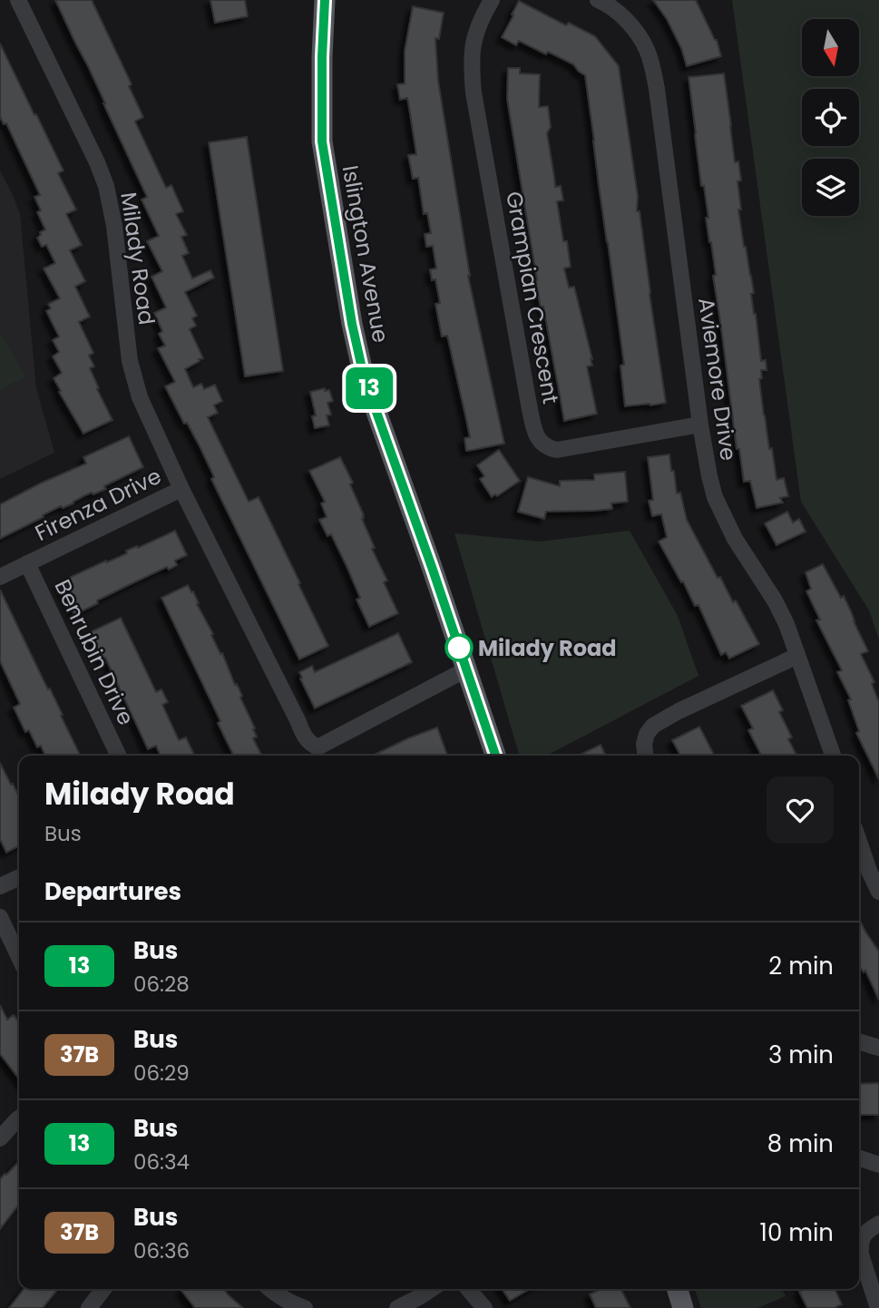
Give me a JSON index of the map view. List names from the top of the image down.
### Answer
{
  "streets": {
    "main road": ["Islington Avenue"],
    "street": [
      "Milady Road",
      "Grampian Crescent",
      "Aviemore Drive",
      "Firenza Drive",
      "Benrubin Drive"
    ]
  },
  "crossings": [
    ["Islington Avenue", "Milady Road"],
    ["Milady Road", "Firenza Drive"],
    ["Grampian Crescent", "Aviemore Drive"],
    ["Firenza Drive", "Benrubin Drive"]
  ],
  "places": ["Milady Road"],
  "lines": ["bus line 13"],
  "north": "bottom",
  "page": {
    "on_map": "13",
    "heading": [
      ["Milady Road", "Bus"],
      "Departures"
    ],
    "list": [
      {
        "mark": "13",
        "name": "Bus",
        "note": "06:28",
        "value": "2 min"
      },
      {
        "mark": "37B",
        "name": "Bus",
        "note": "06:29",
        "value": "3 min"
      },
      {
        "mark": "13",
        "name": "Bus",
        "note": "06:34",
        "value": "8 min"
      },
      {
        "mark": "37B",
        "name": "Bus",
        "note": "06:36",
        "value": "10 min"
      }
    ]
  }
}
